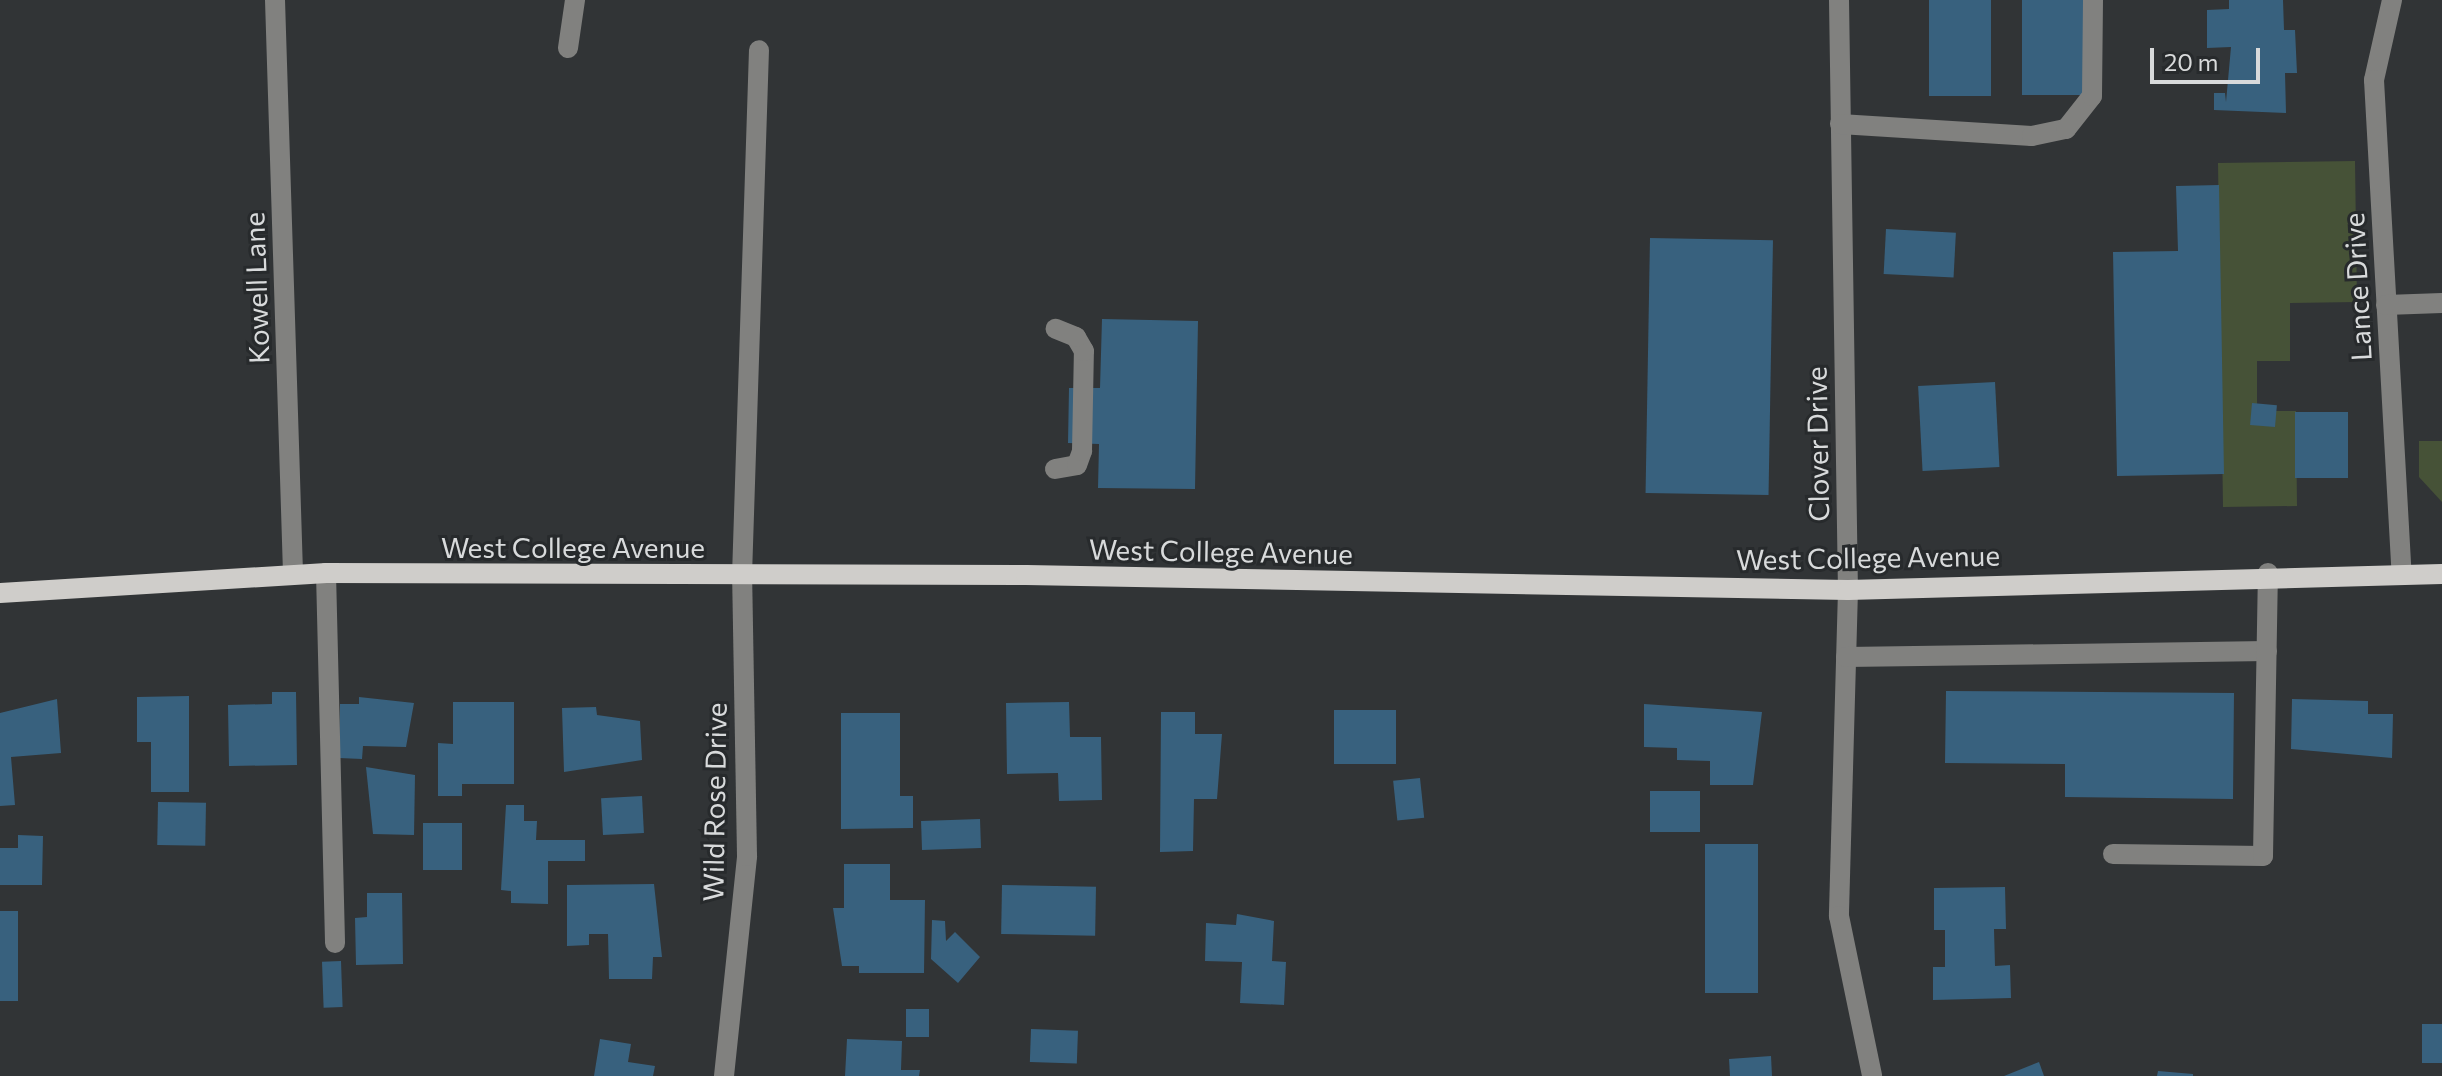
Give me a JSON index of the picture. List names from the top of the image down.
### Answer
{
  "streets": {
    "main road": ["West College Avenue"],
    "street": [
      "Lance Drive",
      "Kowell Lane",
      "Clover Drive",
      "Wild Rose Drive"
    ]
  },
  "crossings": [
    ["Lance Drive", "West College Avenue"],
    ["Kowell Lane", "West College Avenue"],
    ["Clover Drive", "West College Avenue"],
    ["West College Avenue", "Wild Rose Drive"]
  ],
  "scale_bar": "20 m"
}
